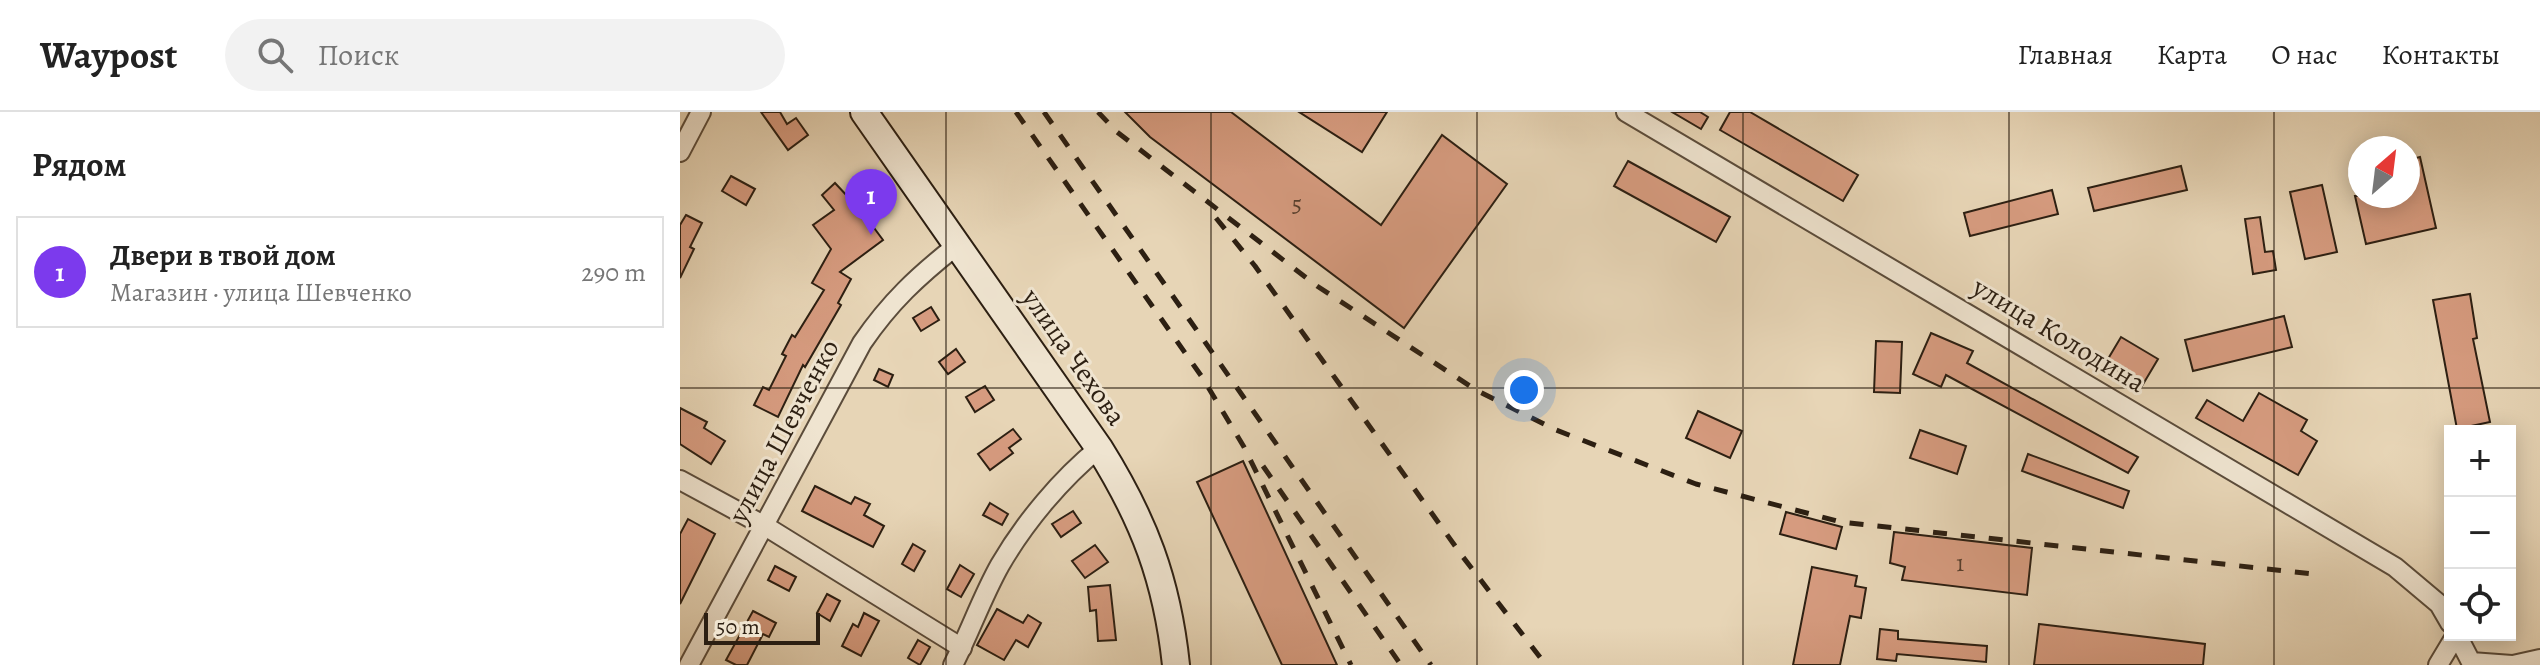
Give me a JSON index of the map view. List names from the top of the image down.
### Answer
{
  "streets": {
    "main road": ["улица Чехова"],
    "street": ["улица Колодина", "улица Шевченко"]
  },
  "crossings": [
    ["улица Чехова", "улица Шевченко"]
  ],
  "house_numbers": ["5", "1"],
  "scale_bar": "50 m",
  "north": "top right",
  "page": {
    "header": "Waypost",
    "search": "Поиск",
    "nav": [
      "Главная",
      "Карта",
      "О нас",
      "Контакты"
    ],
    "heading": "Рядом",
    "pins": "1",
    "list": [
      {
        "mark": "1",
        "name": "Двери в твой дом",
        "note": "Магазин · улица Шевченко",
        "value": "290 m"
      }
    ],
    "map_buttons": ["+", "−"],
    "scale": "50 m"
  }
}
